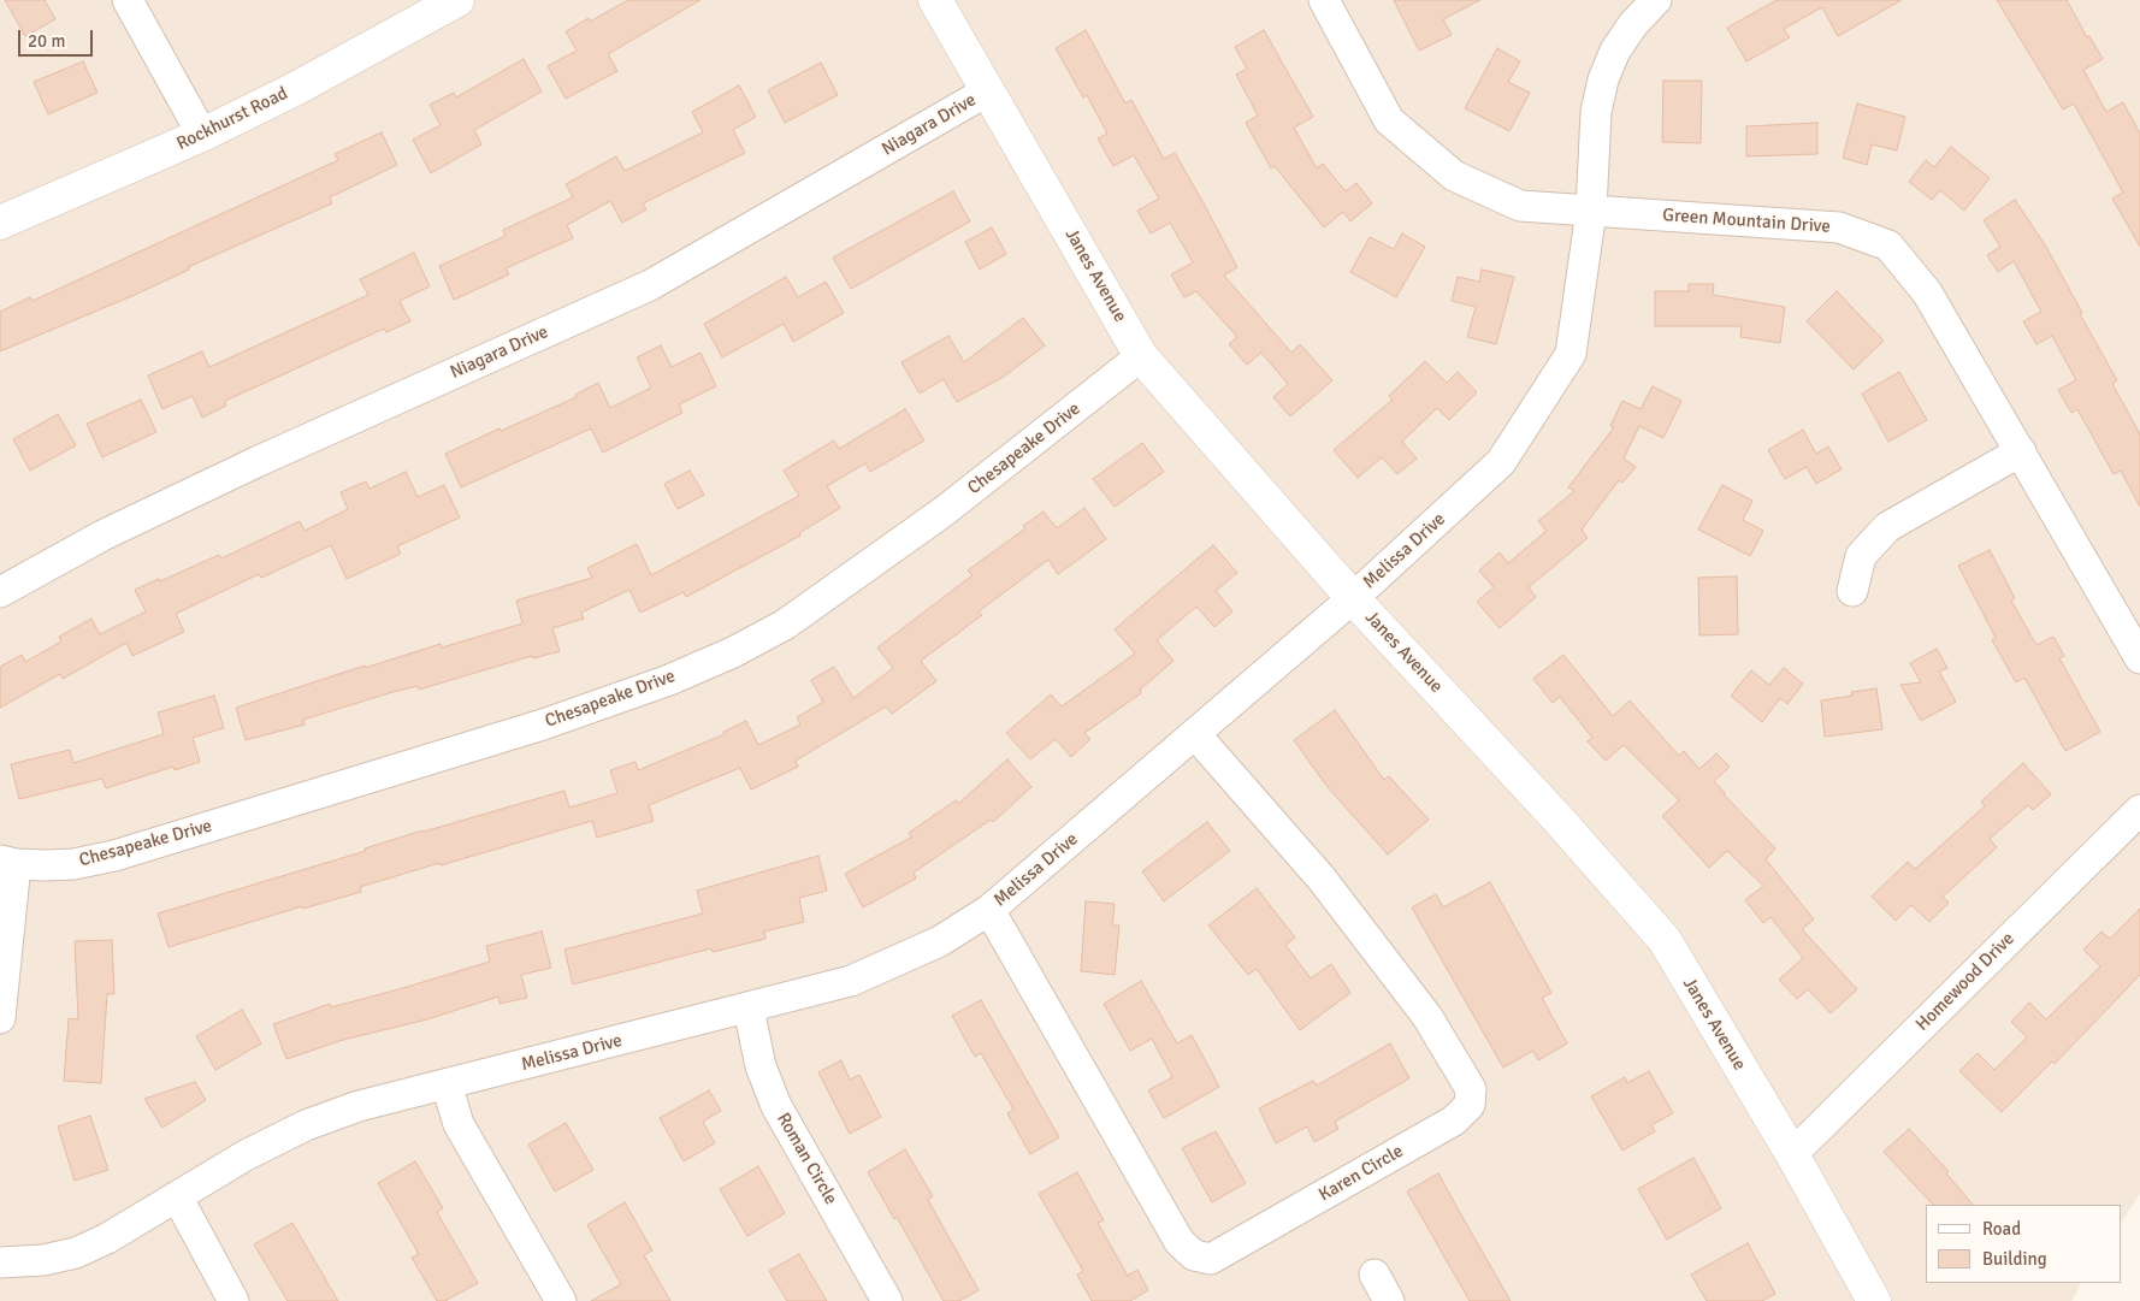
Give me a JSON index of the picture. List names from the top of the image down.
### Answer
{
  "streets": {
    "street": [
      "Rockhurst Road",
      "Niagara Drive",
      "Green Mountain Drive",
      "Janes Avenue",
      "Chesapeake Drive",
      "Melissa Drive",
      "Homewood Drive",
      "Roman Circle",
      "Karen Circle"
    ]
  },
  "crossings": [
    ["Niagara Drive", "Janes Avenue"],
    ["Green Mountain Drive", "Melissa Drive"],
    ["Janes Avenue", "Chesapeake Drive"],
    ["Janes Avenue", "Melissa Drive"],
    ["Janes Avenue", "Homewood Drive"],
    ["Melissa Drive", "Roman Circle"],
    ["Melissa Drive", "Karen Circle"]
  ],
  "legend": ["Road", "Building"],
  "scale_bar": "20 m"
}
